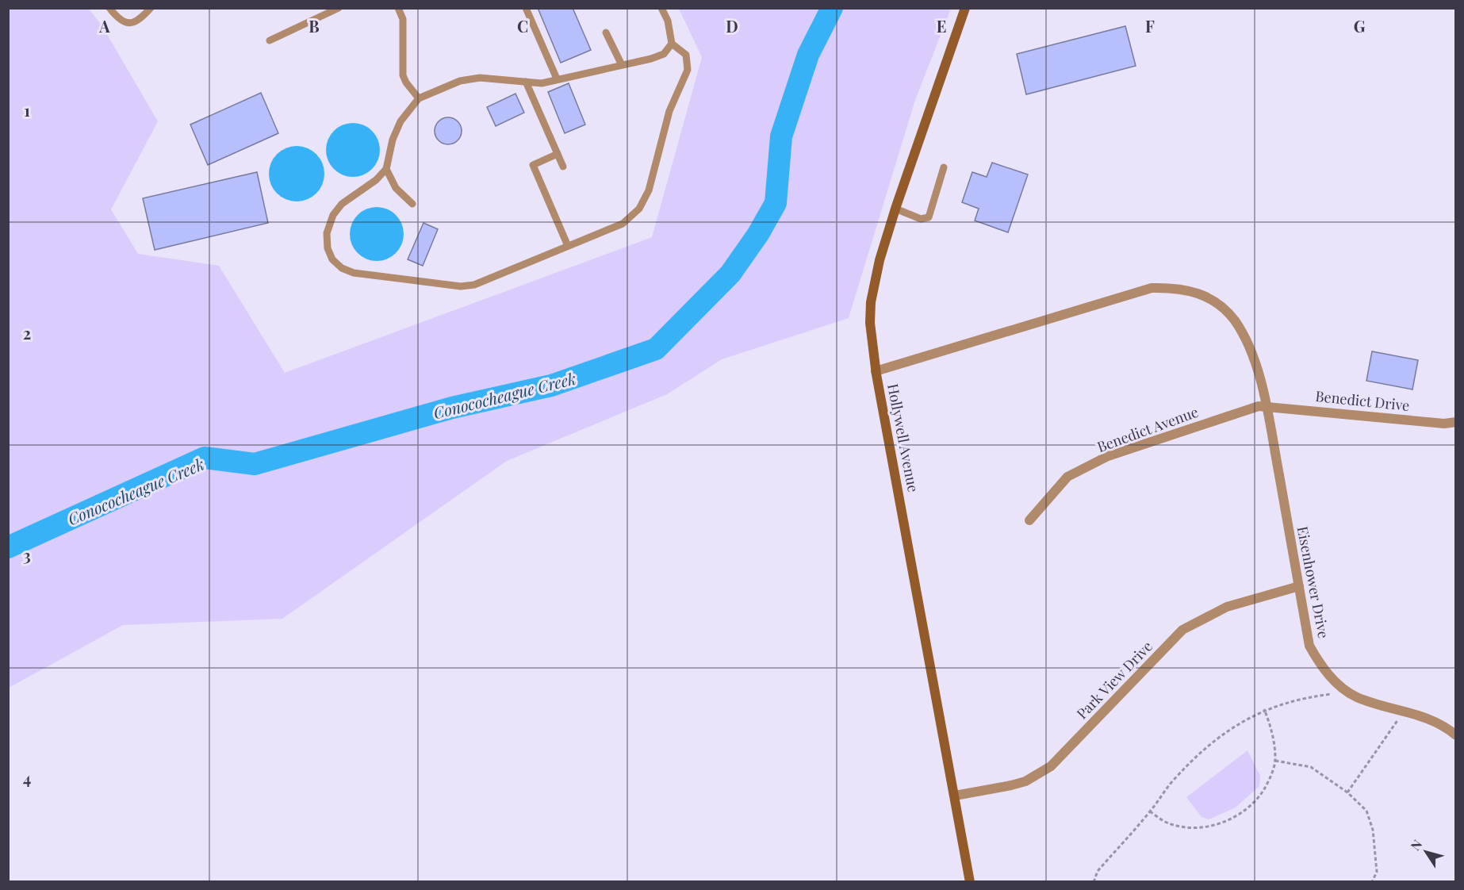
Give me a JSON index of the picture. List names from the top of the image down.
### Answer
{
  "streets": {
    "street": [
      "Benedict Drive",
      "Benedict Avenue",
      "Hollywell Avenue",
      "Eisenhower Drive",
      "Park View Drive"
    ]
  },
  "crossings": [
    ["Benedict Drive", "Benedict Avenue"],
    ["Benedict Drive", "Eisenhower Drive"],
    ["Benedict Avenue", "Eisenhower Drive"],
    ["Hollywell Avenue", "Eisenhower Drive"],
    ["Hollywell Avenue", "Park View Drive"],
    ["Eisenhower Drive", "Park View Drive"]
  ],
  "water": ["Conococheague Creek"],
  "north": "top left",
  "grid": {
    "columns": [
      "A",
      "B",
      "C",
      "D",
      "E",
      "F",
      "G"
    ],
    "rows": [
      "1",
      "2",
      "3",
      "4"
    ]
  }
}
